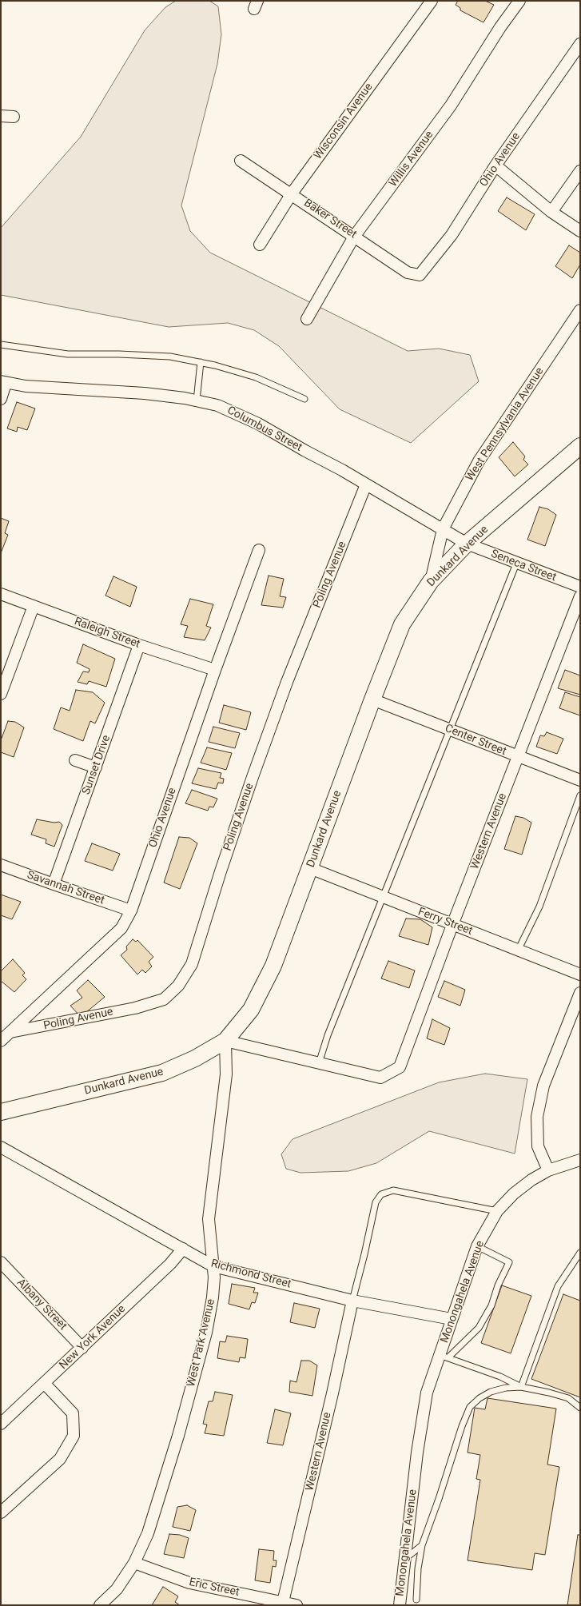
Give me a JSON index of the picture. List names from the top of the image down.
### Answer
{
  "streets": {
    "main road": ["Dunkard Avenue"],
    "street": [
      "Wisconsin Avenue",
      "Willis Avenue",
      "Ohio Avenue",
      "Baker Street",
      "West Pennsylvania Avenue",
      "Columbus Street",
      "Seneca Street",
      "Poling Avenue",
      "Raleigh Street",
      "Center Street",
      "Sunset Drive",
      "Western Avenue",
      "Savannah Street",
      "Ferry Street",
      "Richmond Street",
      "Monongahela Avenue",
      "Albany Street",
      "New York Avenue",
      "West Park Avenue",
      "Eric Street"
    ]
  },
  "crossings": [
    ["Wisconsin Avenue", "Baker Street"],
    ["Willis Avenue", "Baker Street"],
    ["Ohio Avenue", "Baker Street"],
    ["Ohio Avenue", "Poling Avenue"],
    ["Ohio Avenue", "Raleigh Street"],
    ["Ohio Avenue", "Savannah Street"],
    ["West Pennsylvania Avenue", "Columbus Street"],
    ["West Pennsylvania Avenue", "Dunkard Avenue"],
    ["Columbus Street", "Dunkard Avenue"],
    ["Columbus Street", "Seneca Street"],
    ["Columbus Street", "Poling Avenue"],
    ["Dunkard Avenue", "Seneca Street"],
    ["Dunkard Avenue", "Center Street"],
    ["Dunkard Avenue", "Ferry Street"],
    ["Dunkard Avenue", "West Park Avenue"],
    ["Raleigh Street", "Sunset Drive"],
    ["Center Street", "Western Avenue"],
    ["Sunset Drive", "Savannah Street"],
    ["Western Avenue", "Ferry Street"],
    ["Western Avenue", "Richmond Street"],
    ["Western Avenue", "Eric Street"],
    ["Richmond Street", "Monongahela Avenue"],
    ["Richmond Street", "New York Avenue"],
    ["Richmond Street", "West Park Avenue"],
    ["Albany Street", "New York Avenue"],
    ["West Park Avenue", "Eric Street"]
  ]
}
